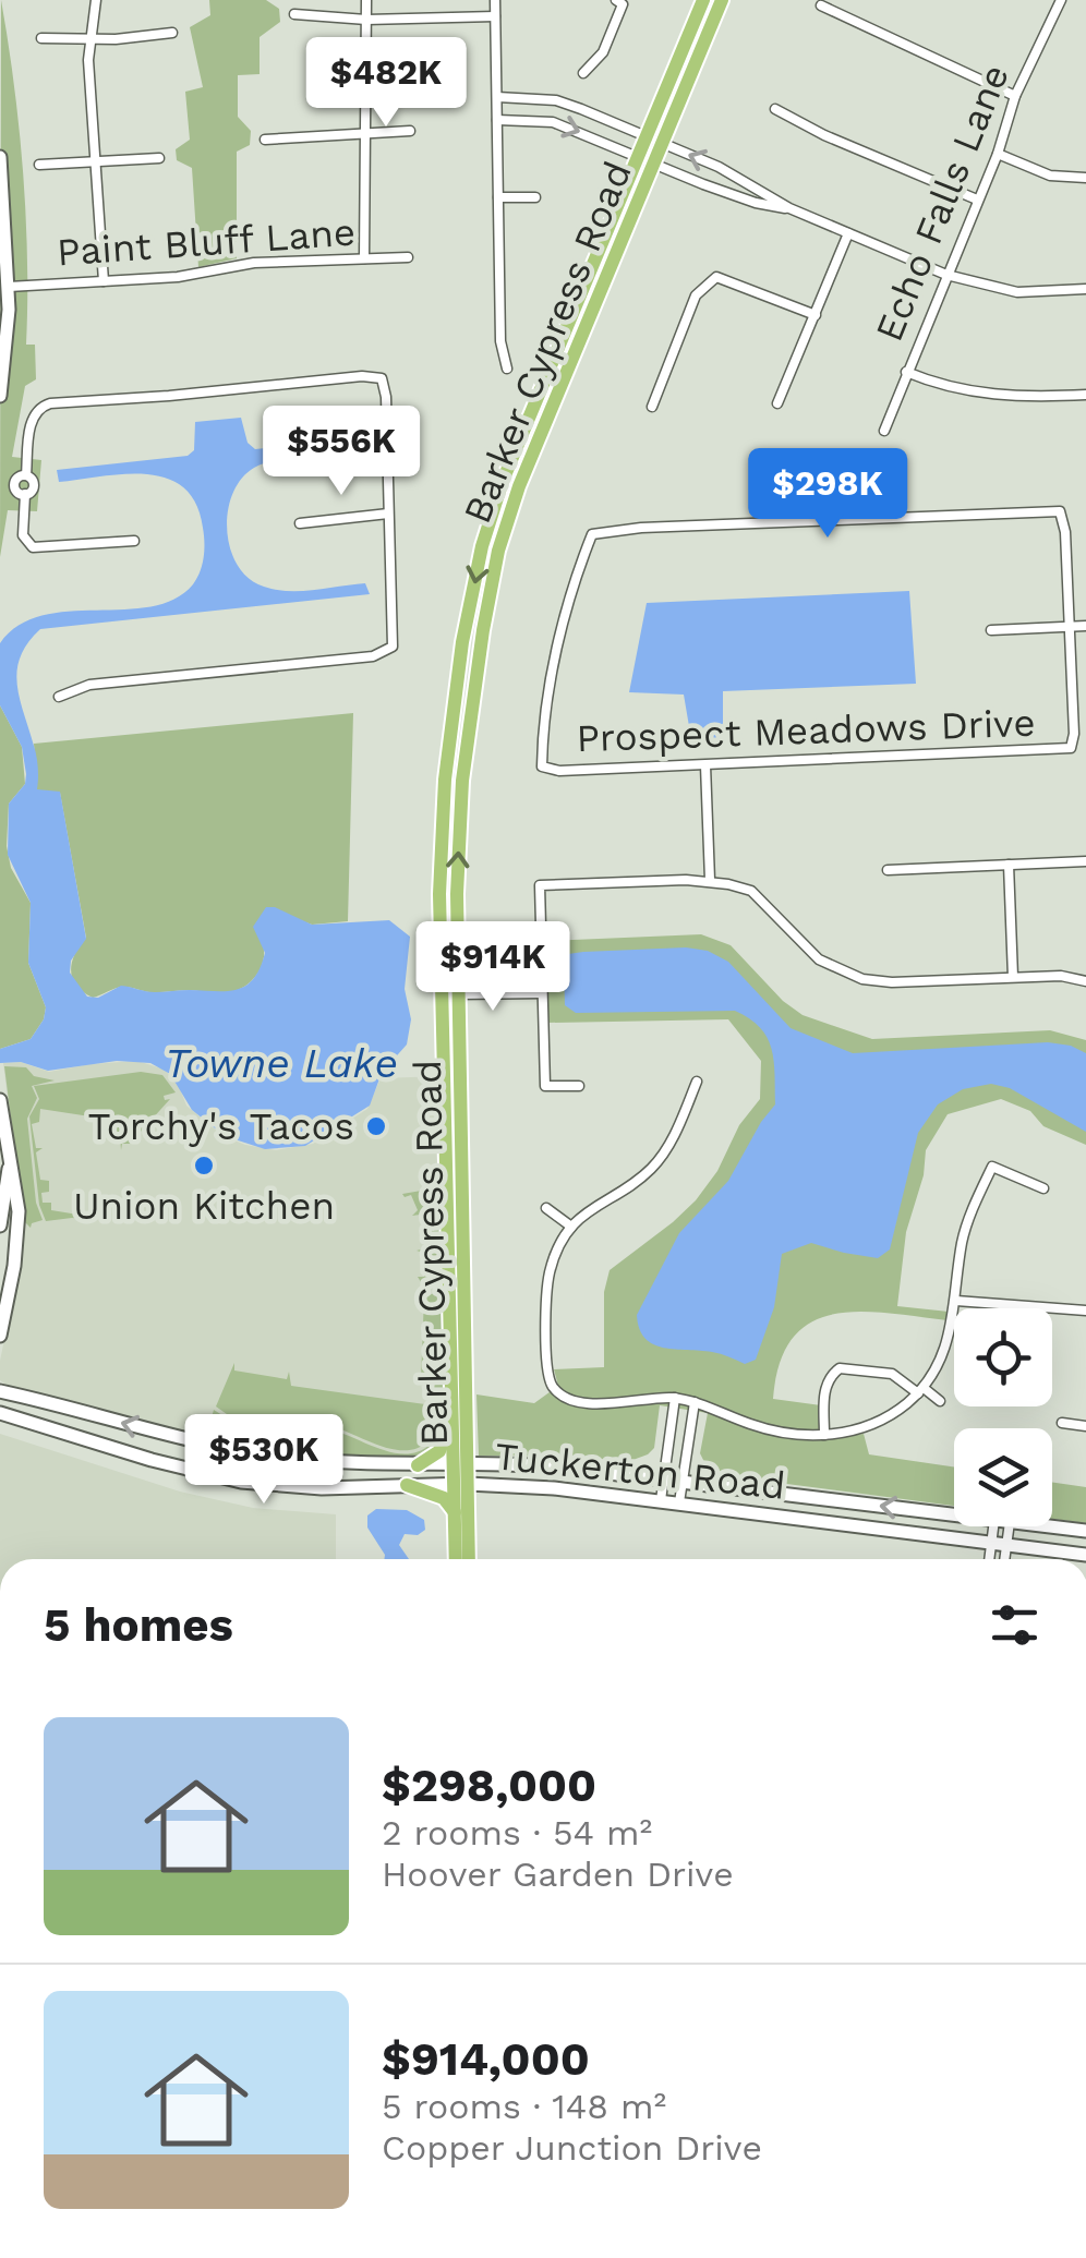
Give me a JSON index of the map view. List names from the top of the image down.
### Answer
{
  "streets": {
    "main road": ["Barker Cypress Road", "Tuckerton Road"],
    "street": ["Echo Falls Lane", "Paint Bluff Lane", "Prospect Meadows Drive"]
  },
  "crossings": [
    ["Barker Cypress Road", "Tuckerton Road"]
  ],
  "water": ["Towne Lake"],
  "places": ["Torchy's Tacos", "Union Kitchen"],
  "page": {
    "price": [
      "$482K",
      "$556K",
      "$298K",
      "$914K",
      "$530K"
    ],
    "heading": "5 homes",
    "list": [
      {
        "name": "$298,000",
        "note": "2 rooms · 54 m² · Hoover Garden Drive"
      },
      {
        "name": "$914,000",
        "note": "5 rooms · 148 m² · Copper Junction Drive"
      }
    ]
  }
}
